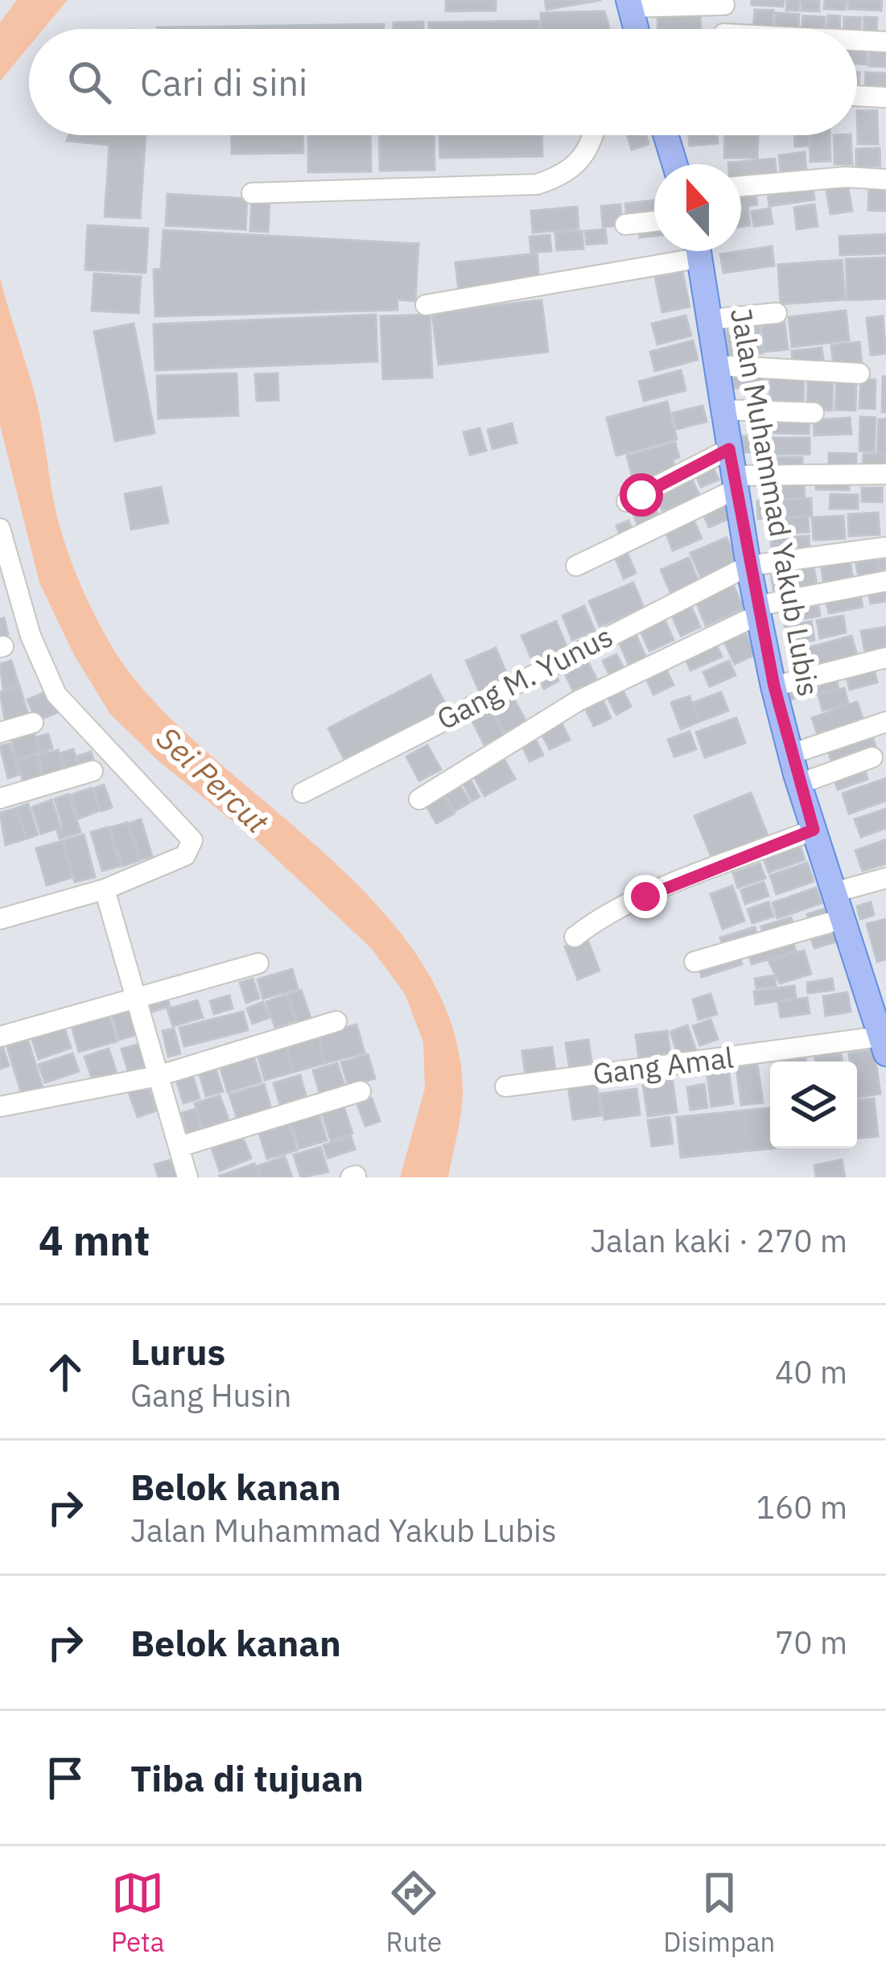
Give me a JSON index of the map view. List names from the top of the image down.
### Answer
{
  "streets": {
    "main road": ["Jalan Muhammad Yakub Lubis"],
    "street": ["Gang M. Yunus", "Gang Amal"]
  },
  "crossings": [
    ["Jalan Muhammad Yakub Lubis", "Gang M. Yunus"],
    ["Jalan Muhammad Yakub Lubis", "Gang Amal"]
  ],
  "water": ["Sei Percut"],
  "north": "top",
  "page": {
    "search": "Cari di sini",
    "heading": ["4 mnt", "Jalan kaki · 270 m"],
    "list": [
      ["Lurus", "Gang Husin", "40 m"],
      ["Belok kanan", "Jalan Muhammad Yakub Lubis", "160 m"],
      ["Belok kanan", "70 m"],
      "Tiba di tujuan"
    ],
    "nav": ["Peta", "Rute", "Disimpan"]
  }
}
